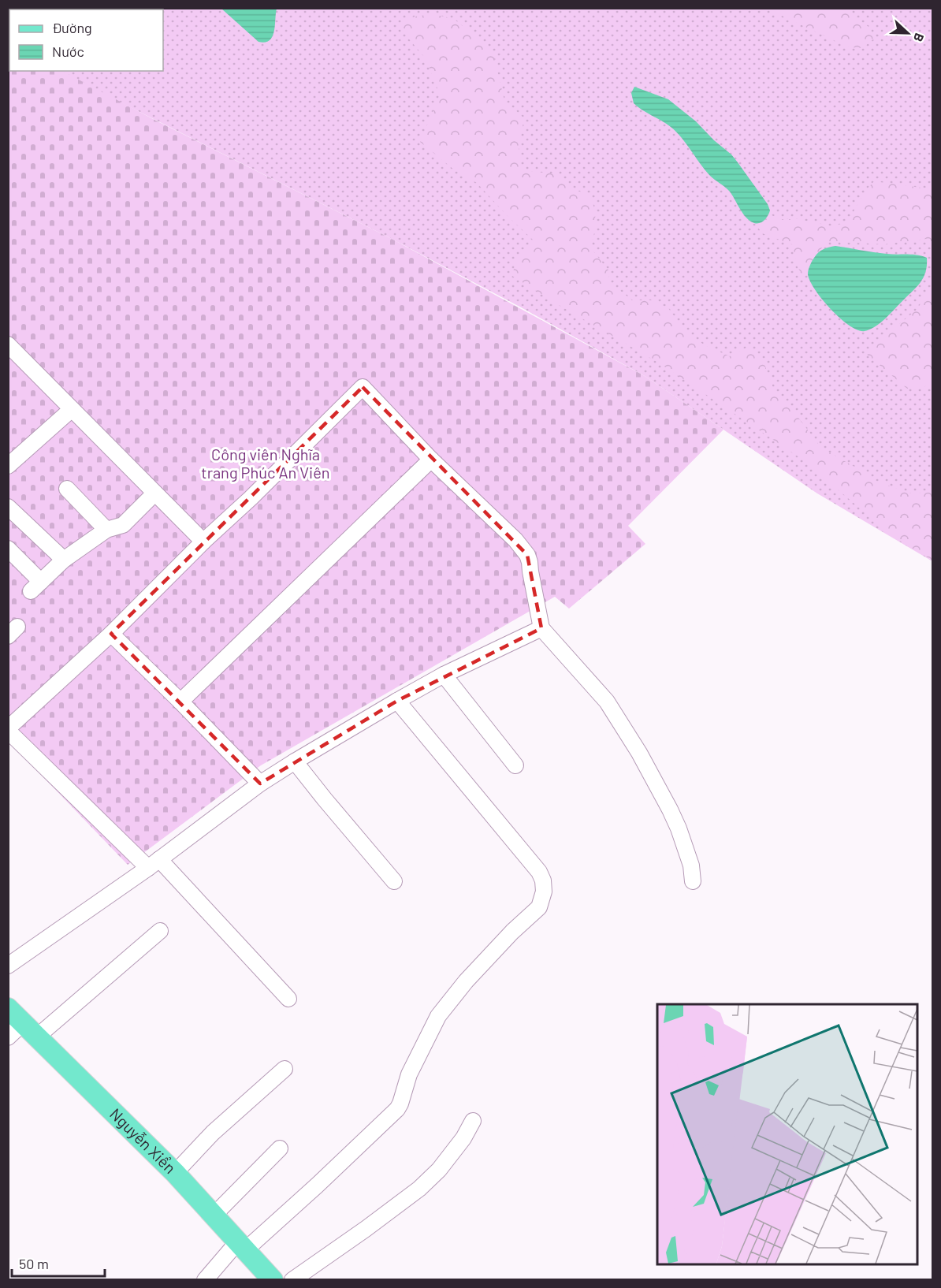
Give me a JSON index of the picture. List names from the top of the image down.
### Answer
{
  "streets": {
    "main road": ["Nguyễn Xiển"]
  },
  "parks": ["Công viên Nghĩa trang Phúc An Viên"],
  "legend": ["Đường", "Nước"],
  "scale_bar": "50 m",
  "north": "right"
}
